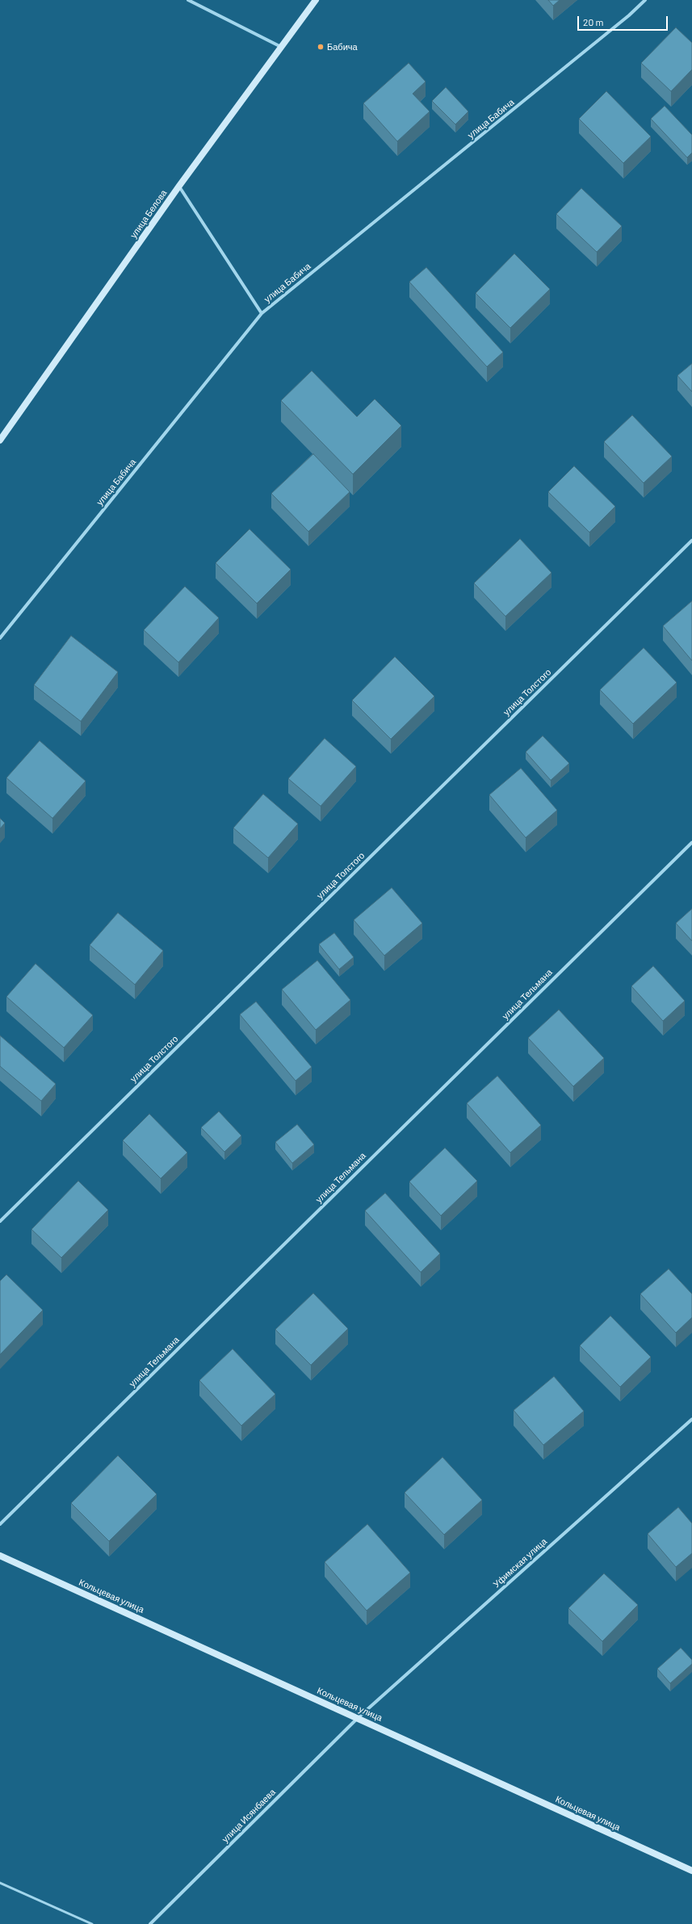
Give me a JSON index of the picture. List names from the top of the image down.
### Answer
{
  "streets": {
    "main road": ["улица Белова", "Кольцевая улица"],
    "street": [
      "улица Бабича",
      "улица Толстого",
      "улица Тельмана",
      "Уфимская улица",
      "улица Исянбаева"
    ]
  },
  "crossings": [
    ["Уфимская улица", "Кольцевая улица"],
    ["Уфимская улица", "улица Исянбаева"],
    ["Кольцевая улица", "улица Исянбаева"]
  ],
  "places": ["Бабича"],
  "scale_bar": "20 m"
}
